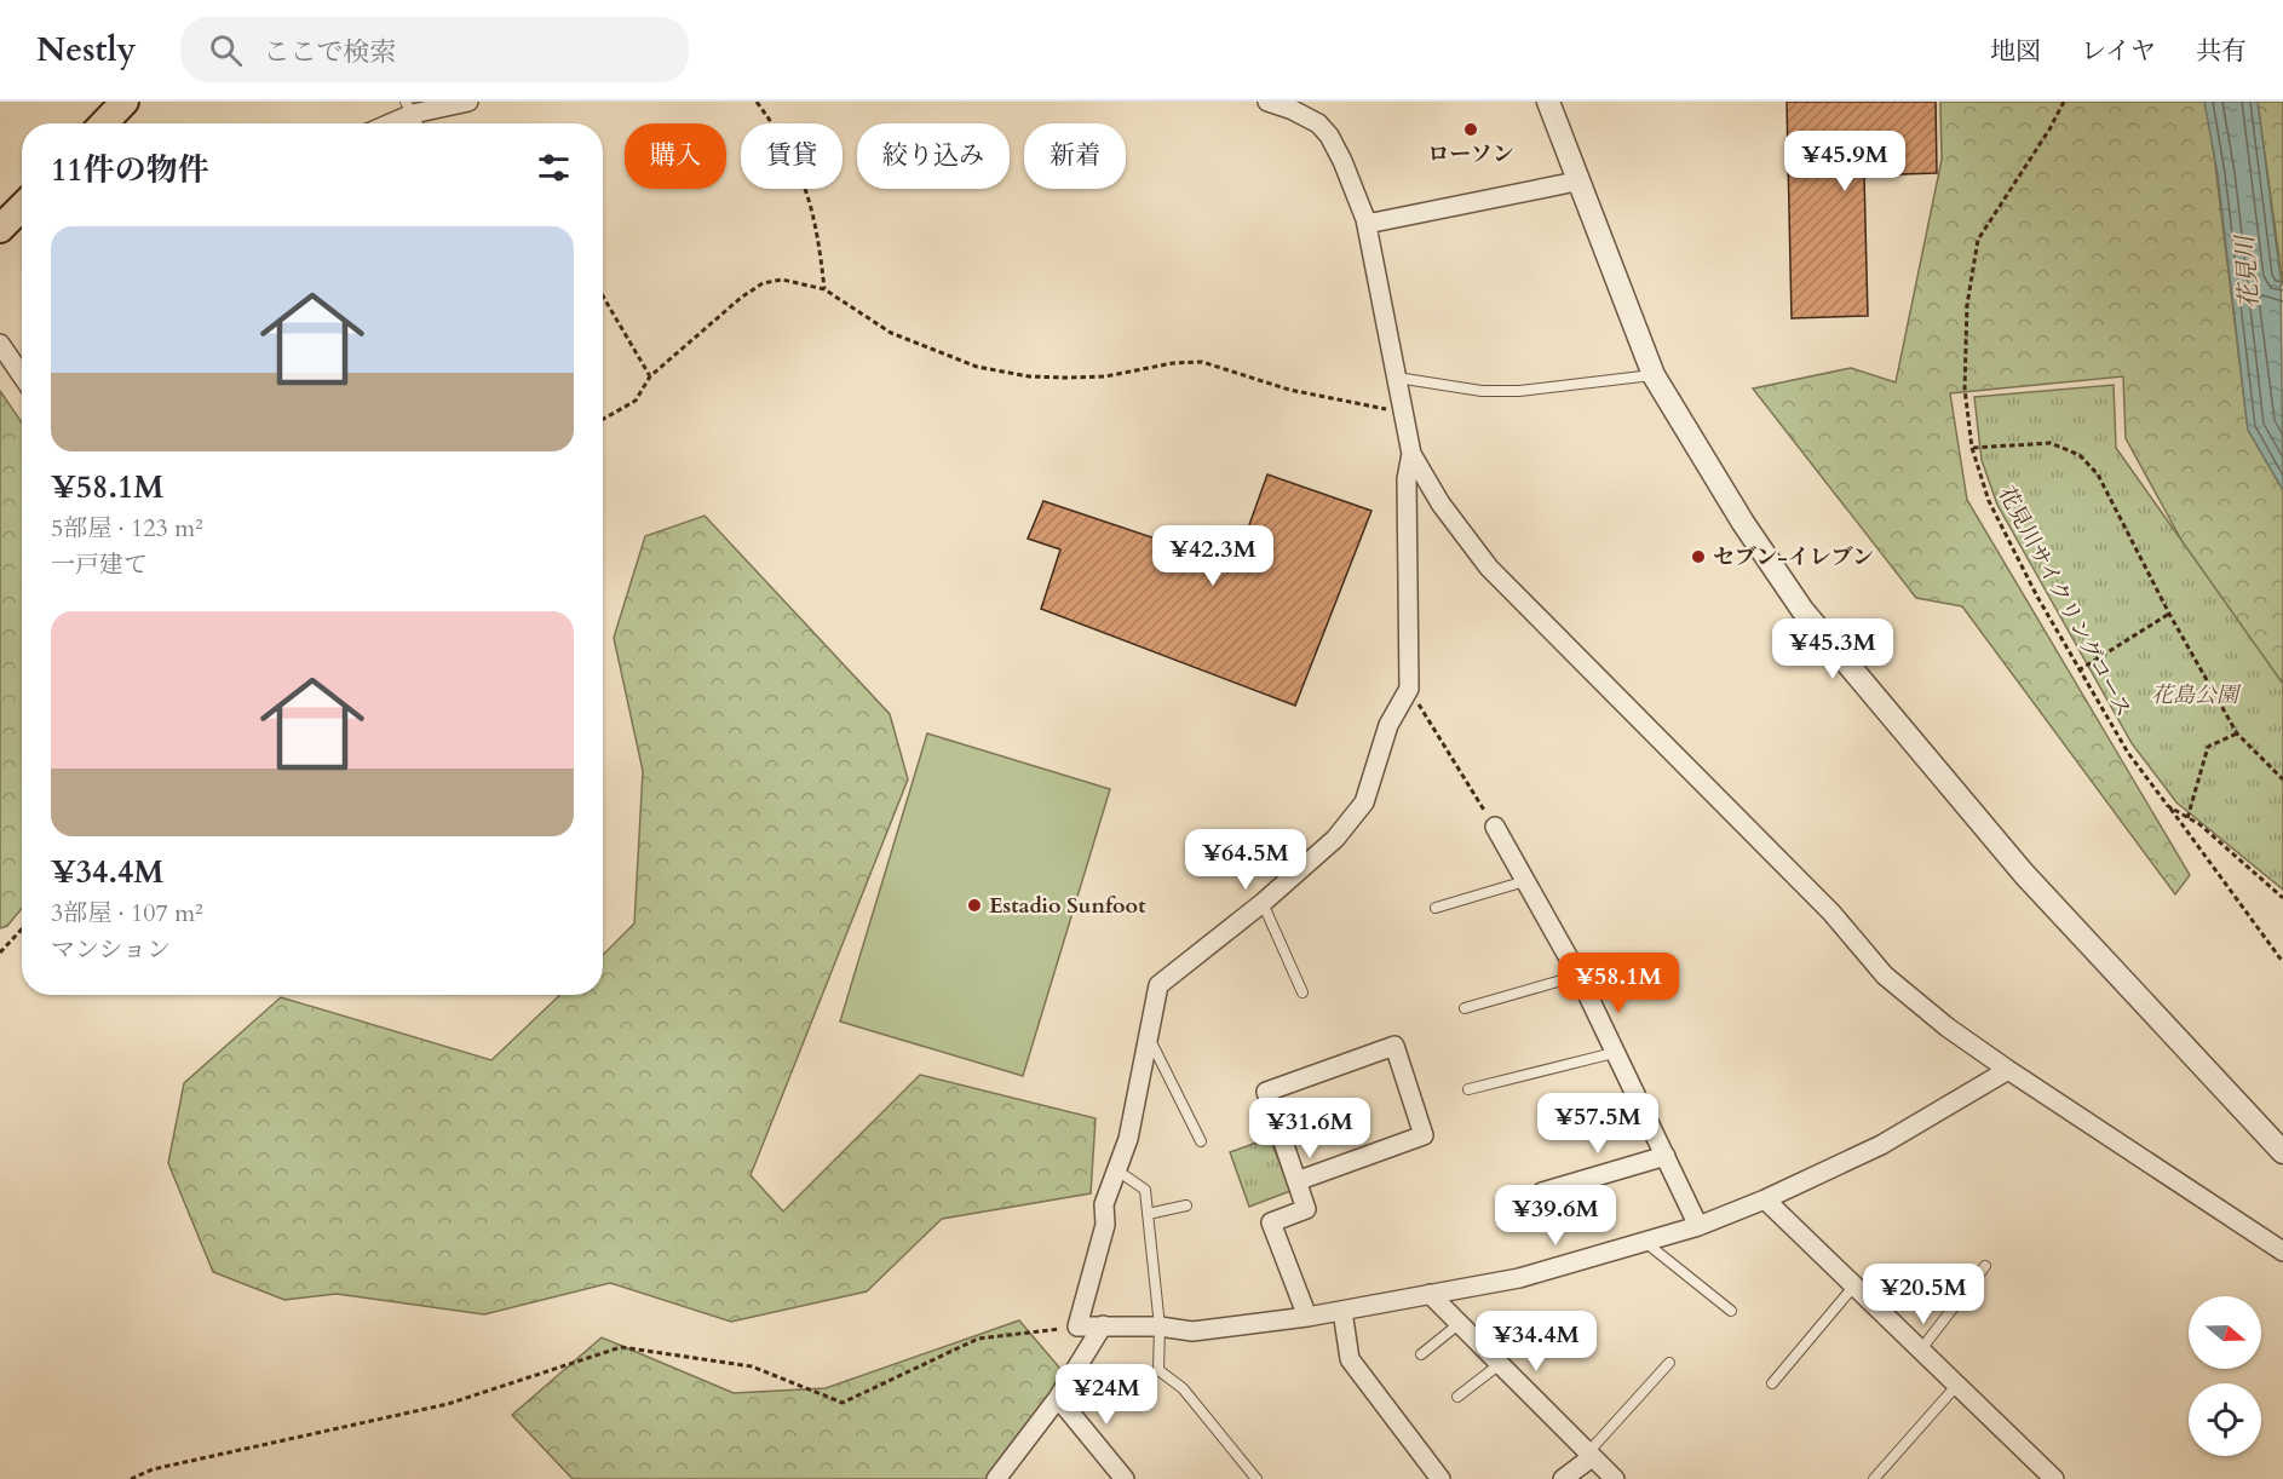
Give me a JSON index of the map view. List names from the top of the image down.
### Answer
{
  "streets": {
    "path": ["花見川サイクリングコース"]
  },
  "water": ["花見川"],
  "parks": ["花島公園"],
  "places": ["ローソン", "セブン-イレブン", "Estadio Sunfoot"],
  "north": "right",
  "page": {
    "header": "Nestly",
    "search": "ここで検索",
    "nav": ["地図", "レイヤ", "共有"],
    "chip": [
      "購入",
      "賃貸",
      "絞り込み",
      "新着"
    ],
    "heading": "11件の物件",
    "price": [
      "¥45.9M",
      "¥42.3M",
      "¥45.3M",
      "¥64.5M",
      "¥58.1M",
      "¥57.5M",
      "¥31.6M",
      "¥39.6M",
      "¥20.5M",
      "¥34.4M",
      "¥24M"
    ],
    "list": [
      {
        "name": "¥58.1M",
        "note": "5部屋 · 123 m² · 一戸建て"
      },
      {
        "name": "¥34.4M",
        "note": "3部屋 · 107 m² · マンション"
      }
    ]
  }
}
